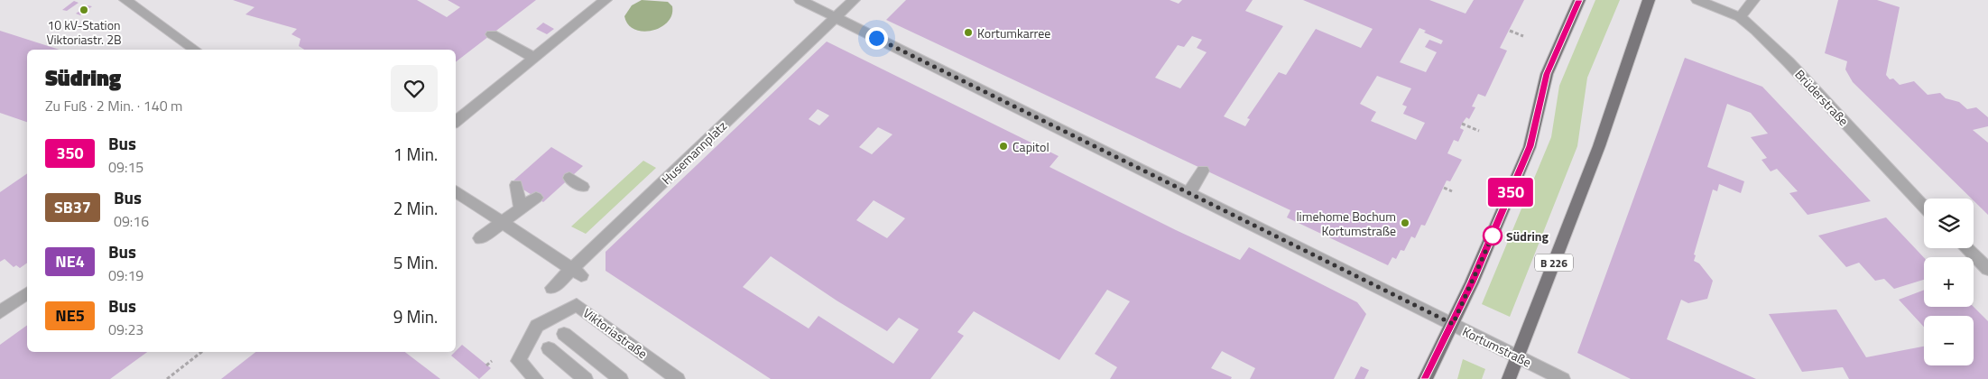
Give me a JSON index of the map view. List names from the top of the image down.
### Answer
{
  "streets": {
    "main road": ["B 226"],
    "street": [
      "Brüderstraße",
      "Husemannplatz",
      "Viktoriastraße",
      "Kortumstraße"
    ]
  },
  "crossings": [
    ["Husemannplatz", "Kortumstraße"],
    ["B 226", "Kortumstraße"]
  ],
  "places": [
    "10 kV-Station Viktoriastr. 2B",
    "Kortumkarree",
    "Capitol",
    "limehome Bochum Kortumstraße",
    "Südring"
  ],
  "lines": ["bus line 350"],
  "page": {
    "on_map": "350",
    "heading": ["Südring", "Zu Fuß · 2 Min. · 140 m"],
    "list": [
      {
        "mark": "350",
        "name": "Bus",
        "note": "09:15",
        "value": "1 Min."
      },
      {
        "mark": "SB37",
        "name": "Bus",
        "note": "09:16",
        "value": "2 Min."
      },
      {
        "mark": "NE4",
        "name": "Bus",
        "note": "09:19",
        "value": "5 Min."
      },
      {
        "mark": "NE5",
        "name": "Bus",
        "note": "09:23",
        "value": "9 Min."
      }
    ],
    "map_buttons": ["+", "−"]
  }
}
